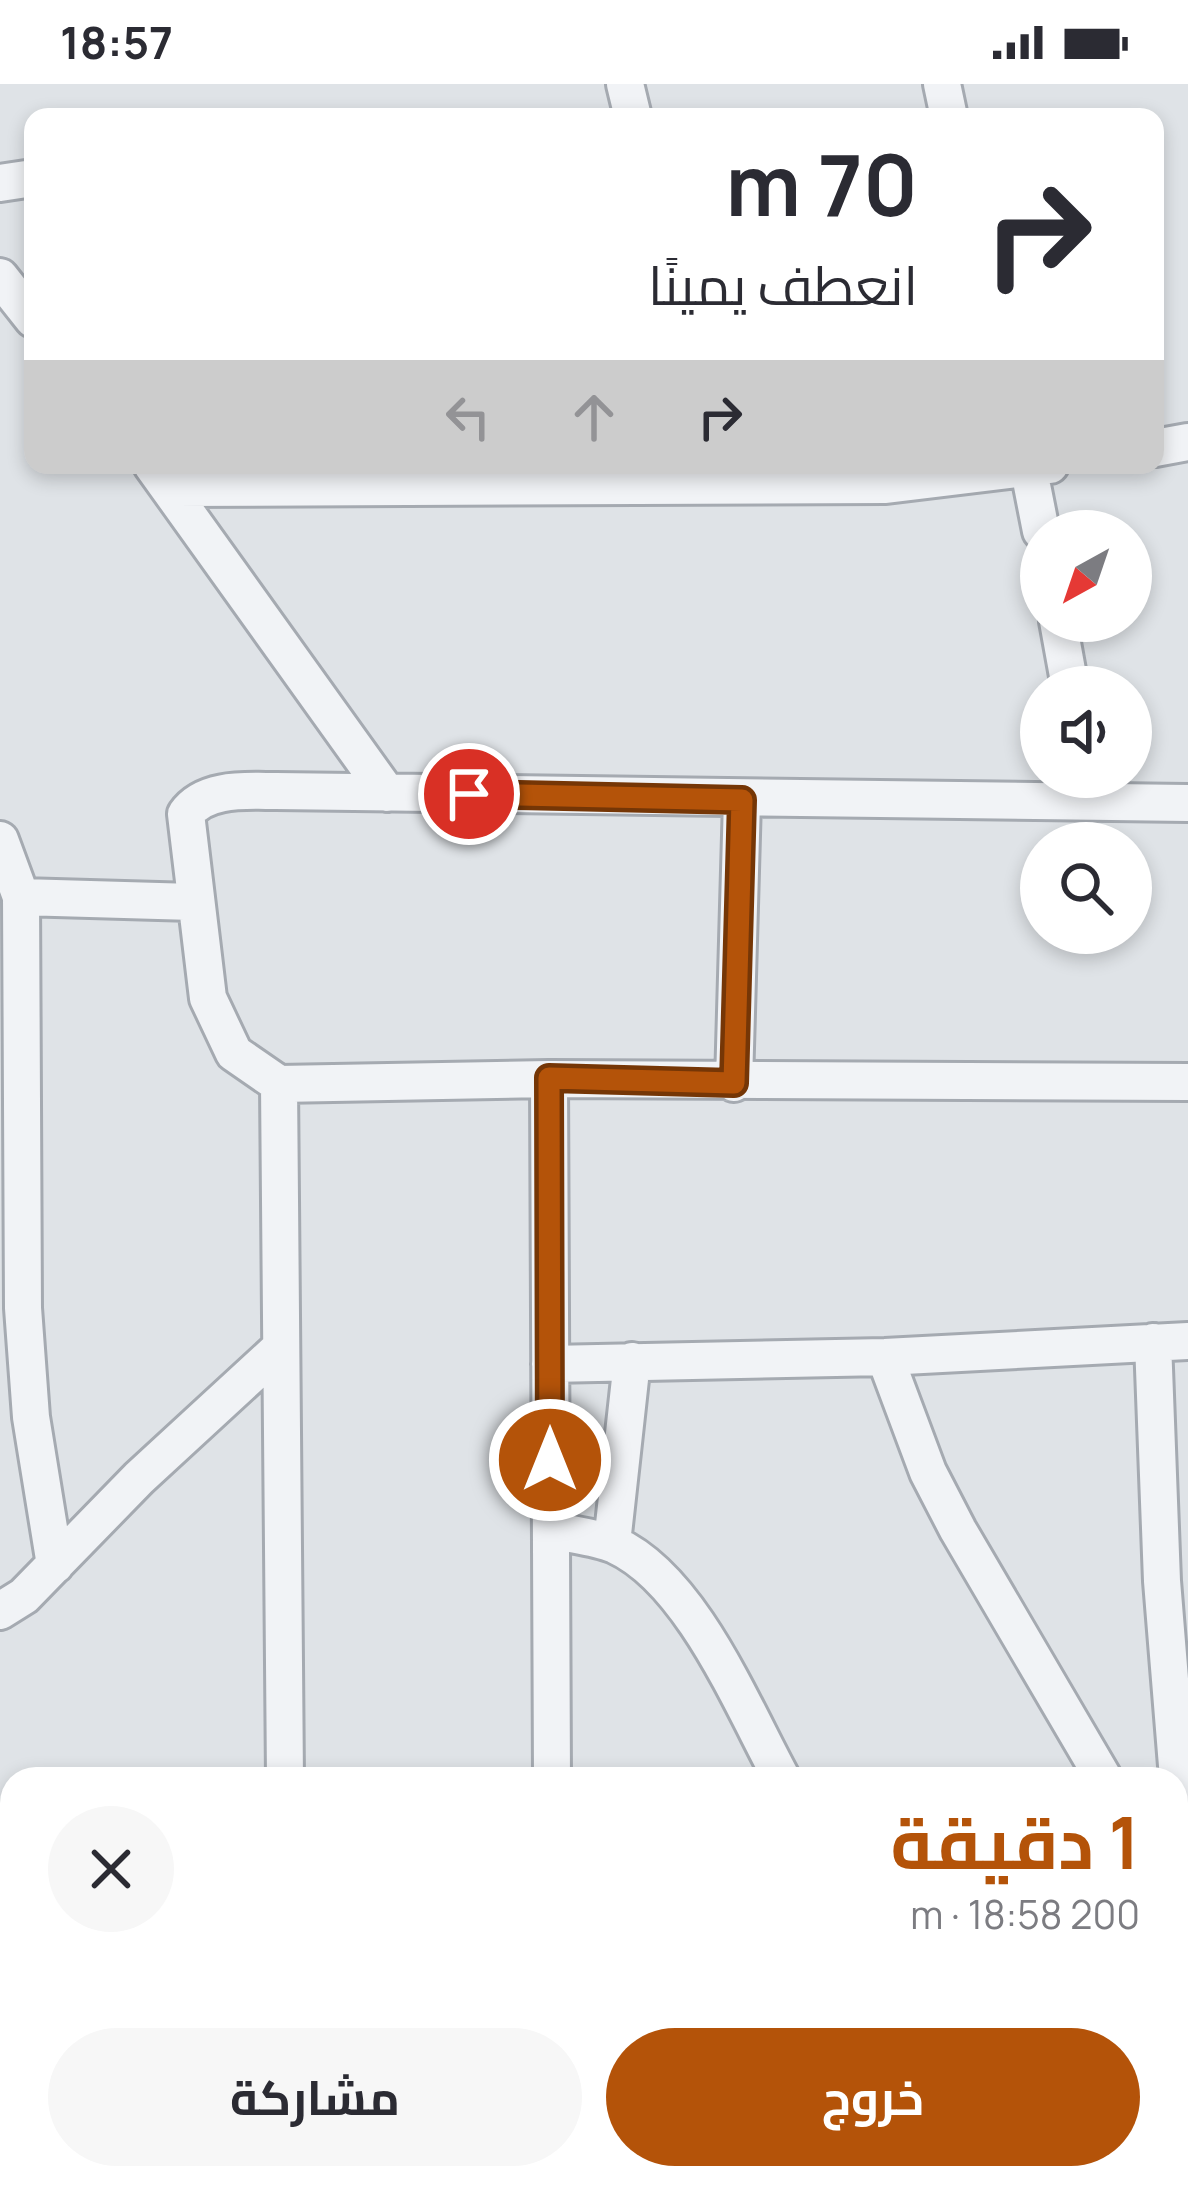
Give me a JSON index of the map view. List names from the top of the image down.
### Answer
{
  "north": "bottom left",
  "page": {
    "status": "18:57",
    "turn": ["70 m", "انعطف يمينًا"],
    "heading": ["1 دقيقة", "200 m · 18:58"],
    "buttons": ["خروج", "مشاركة"]
  }
}
